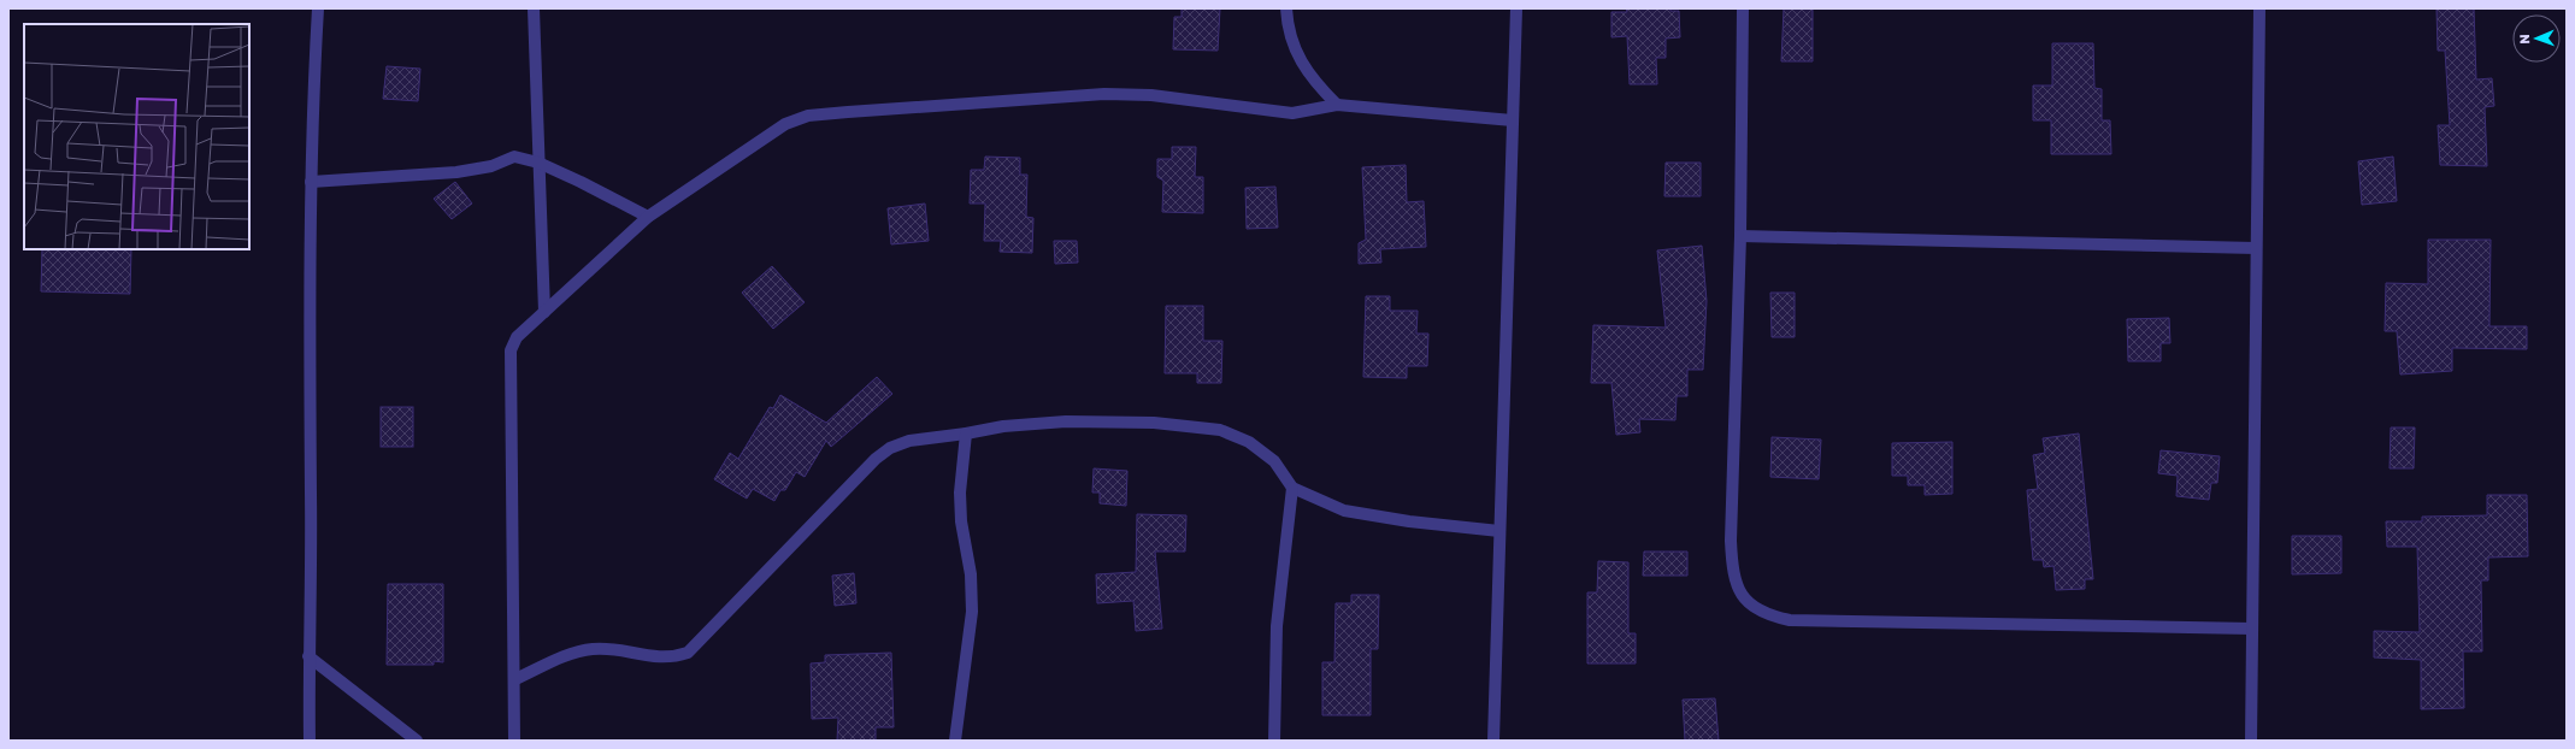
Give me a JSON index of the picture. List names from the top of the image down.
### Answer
{
  "north": "left"
}
